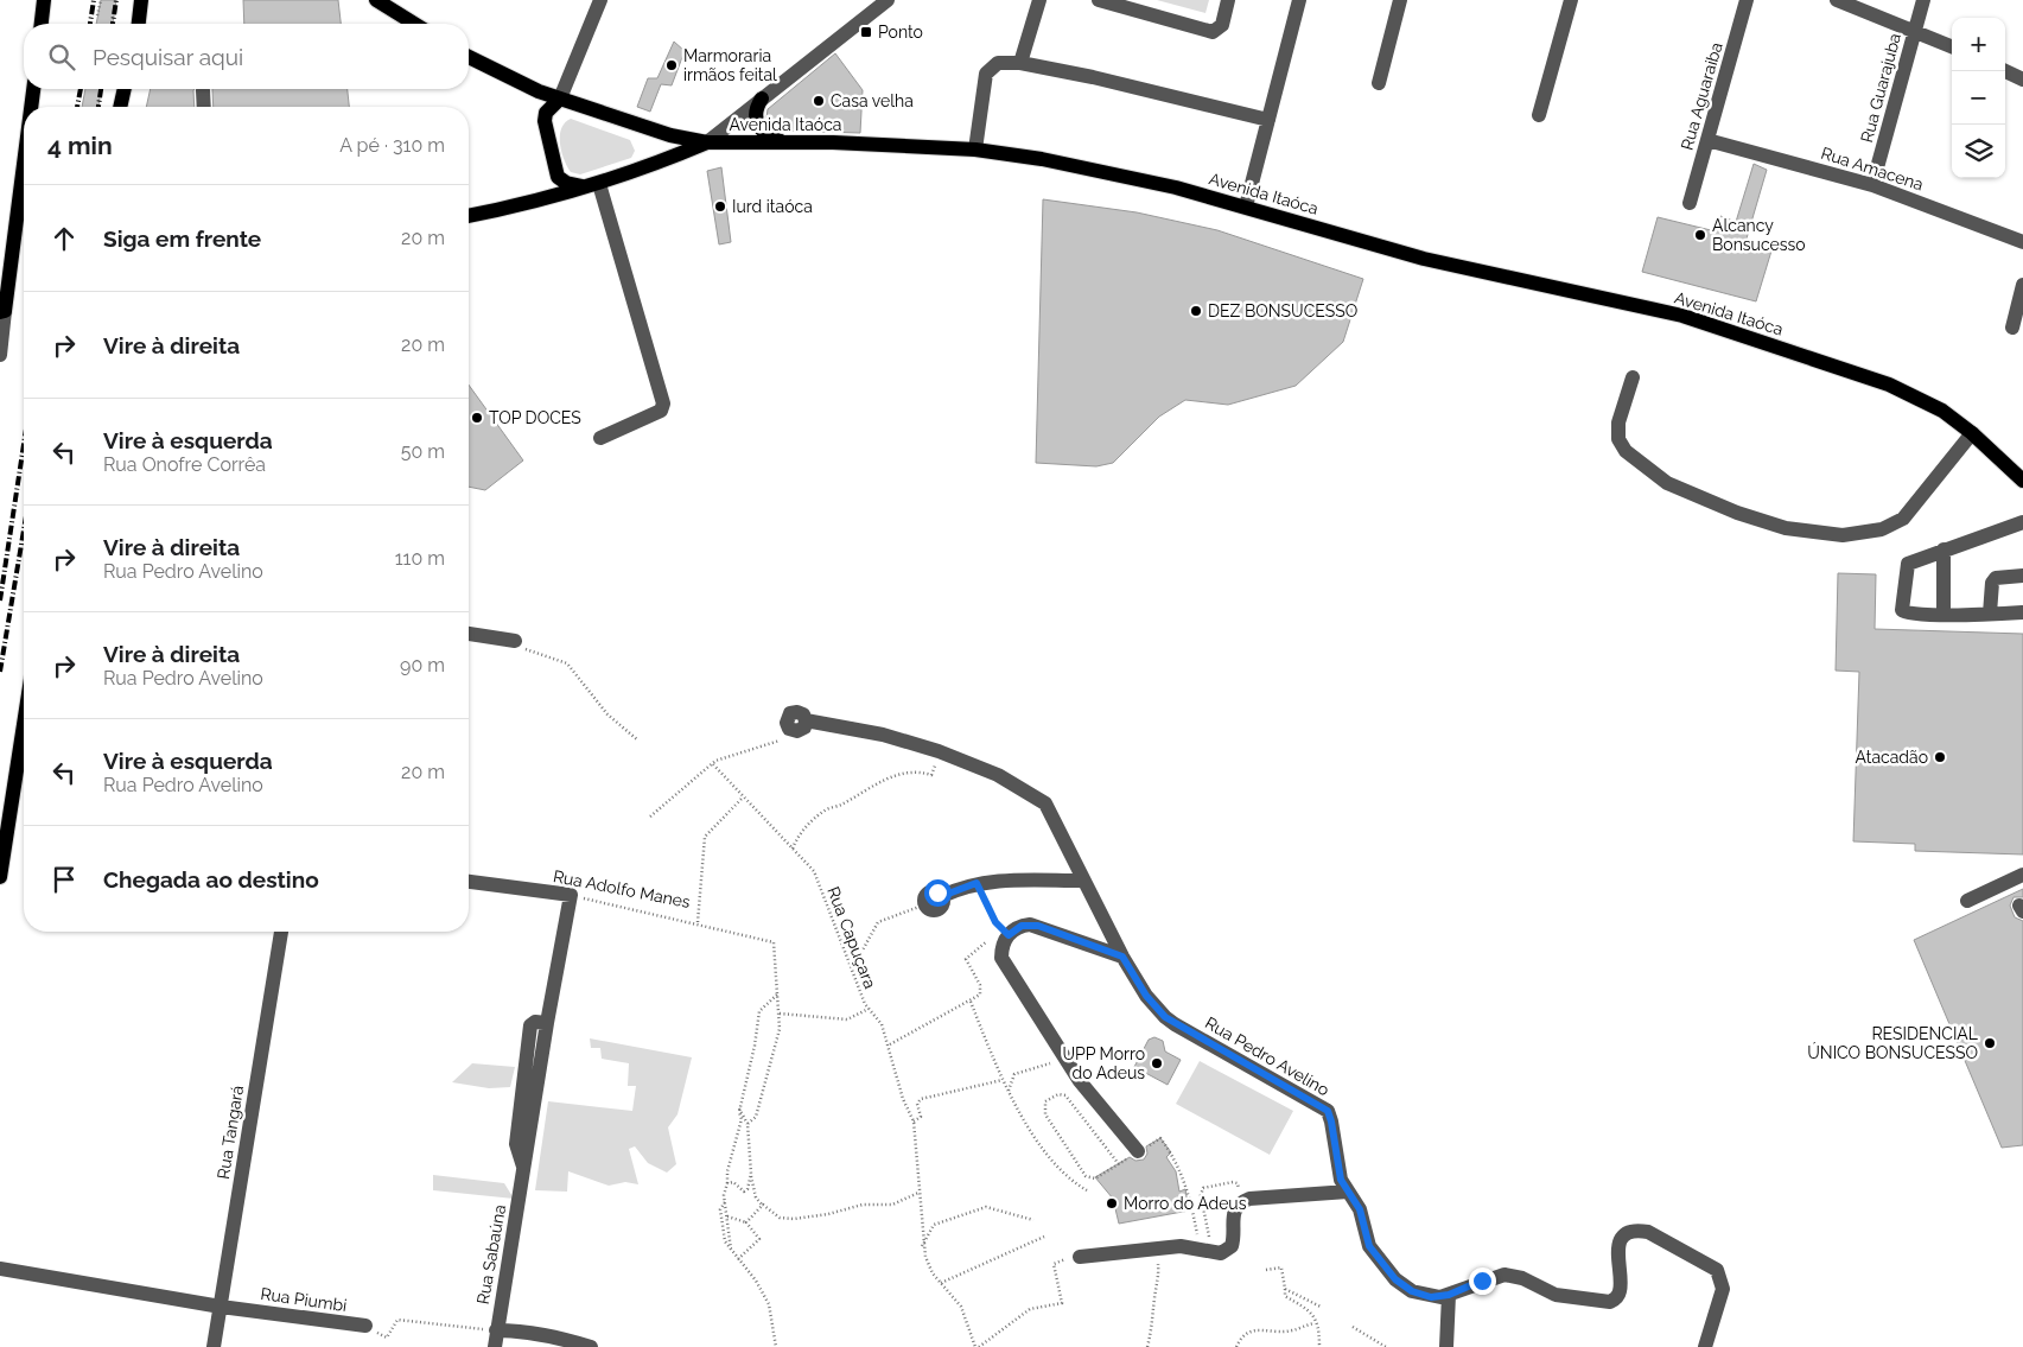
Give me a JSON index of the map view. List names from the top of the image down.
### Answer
{
  "streets": {
    "main road": ["Avenida Itaóca"],
    "street": [
      "Rua Guarajuba",
      "Rua Aguaraiba",
      "Rua Amacena",
      "Rua Adolfo Manes",
      "Rua Pedro Avelino",
      "Rua Tangará",
      "Rua Sabaúna",
      "Rua Piumbi"
    ],
    "path": ["Rua Capuçara"]
  },
  "crossings": [
    ["Rua Guarajuba", "Rua Amacena"],
    ["Rua Aguaraiba", "Rua Amacena"],
    ["Rua Adolfo Manes", "Rua Sabaúna"],
    ["Rua Tangará", "Rua Piumbi"],
    ["Rua Sabaúna", "Rua Piumbi"]
  ],
  "places": {
    "transit": ["Ponto"],
    "other": [
      "Marmoraria irmãos feital",
      "Casa velha",
      "Iurd itaóca",
      "Alcancy Bonsucesso",
      "DEZ BONSUCESSO",
      "TOP DOCES",
      "Atacadão",
      "RESIDENCIAL ÚNICO BONSUCESSO",
      "UPP Morro do Adeus",
      "Morro do Adeus"
    ]
  },
  "page": {
    "map_buttons": ["+", "−"],
    "search": "Pesquisar aqui",
    "heading": ["4 min", "A pé · 310 m"],
    "list": [
      ["Siga em frente", "20 m"],
      ["Vire à direita", "20 m"],
      ["Vire à esquerda", "Rua Onofre Corrêa", "50 m"],
      ["Vire à direita", "Rua Pedro Avelino", "110 m"],
      ["Vire à direita", "Rua Pedro Avelino", "90 m"],
      ["Vire à esquerda", "Rua Pedro Avelino", "20 m"],
      "Chegada ao destino"
    ]
  }
}
